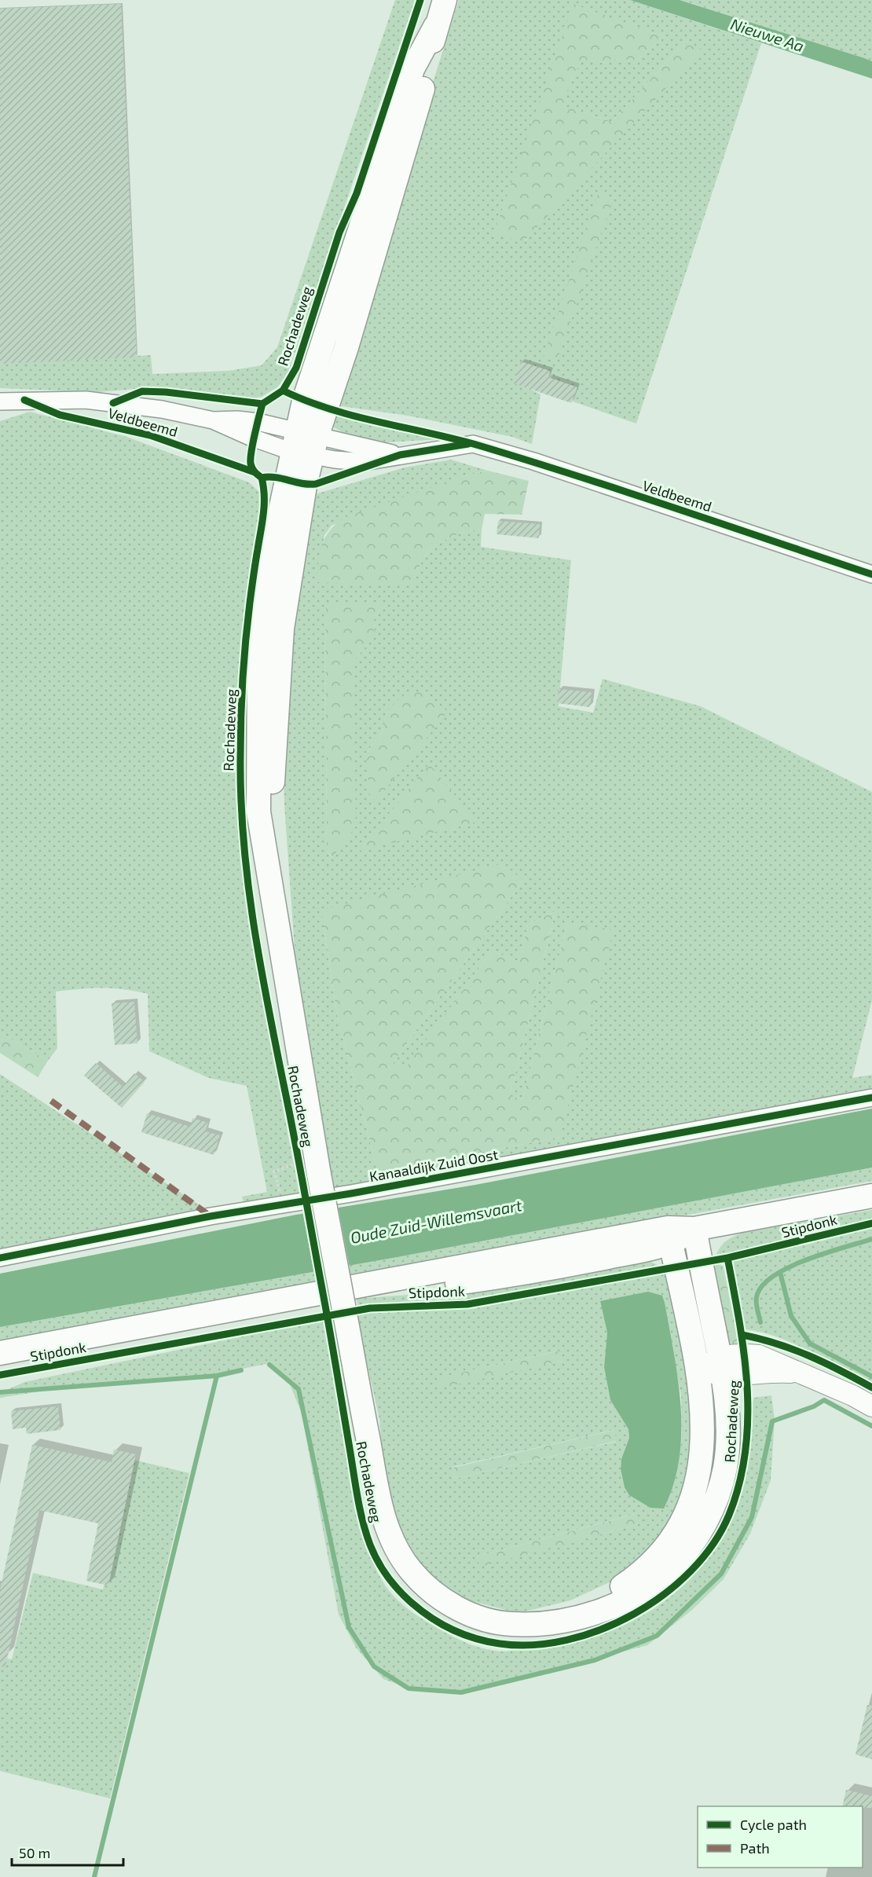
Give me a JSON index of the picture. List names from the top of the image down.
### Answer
{
  "streets": {
    "main road": ["Rochadeweg", "Stipdonk"],
    "street": ["Veldbeemd", "Kanaaldijk Zuid Oost"]
  },
  "crossings": [
    ["Rochadeweg", "Veldbeemd"],
    ["Rochadeweg", "Stipdonk"]
  ],
  "water": ["Nieuwe Aa", "Oude Zuid-Willemsvaart"],
  "legend": ["Cycle path", "Path"],
  "scale_bar": "50 m"
}
